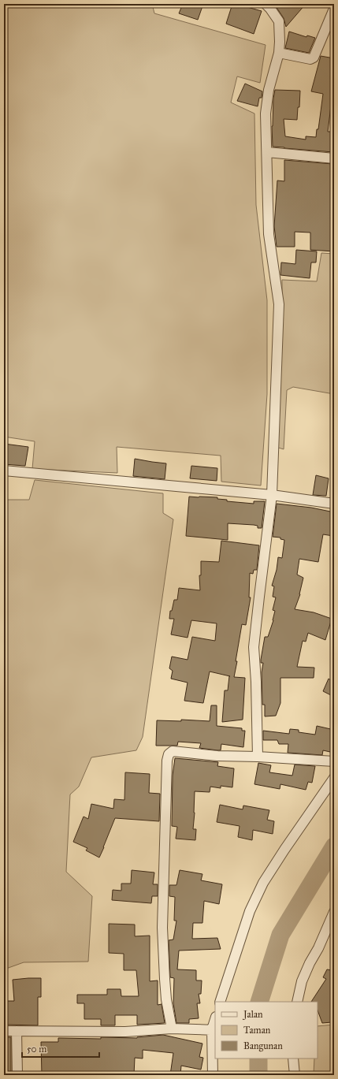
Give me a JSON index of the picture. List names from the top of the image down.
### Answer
{
  "legend": ["Jalan", "Taman", "Bangunan"],
  "scale_bar": "50 m"
}
